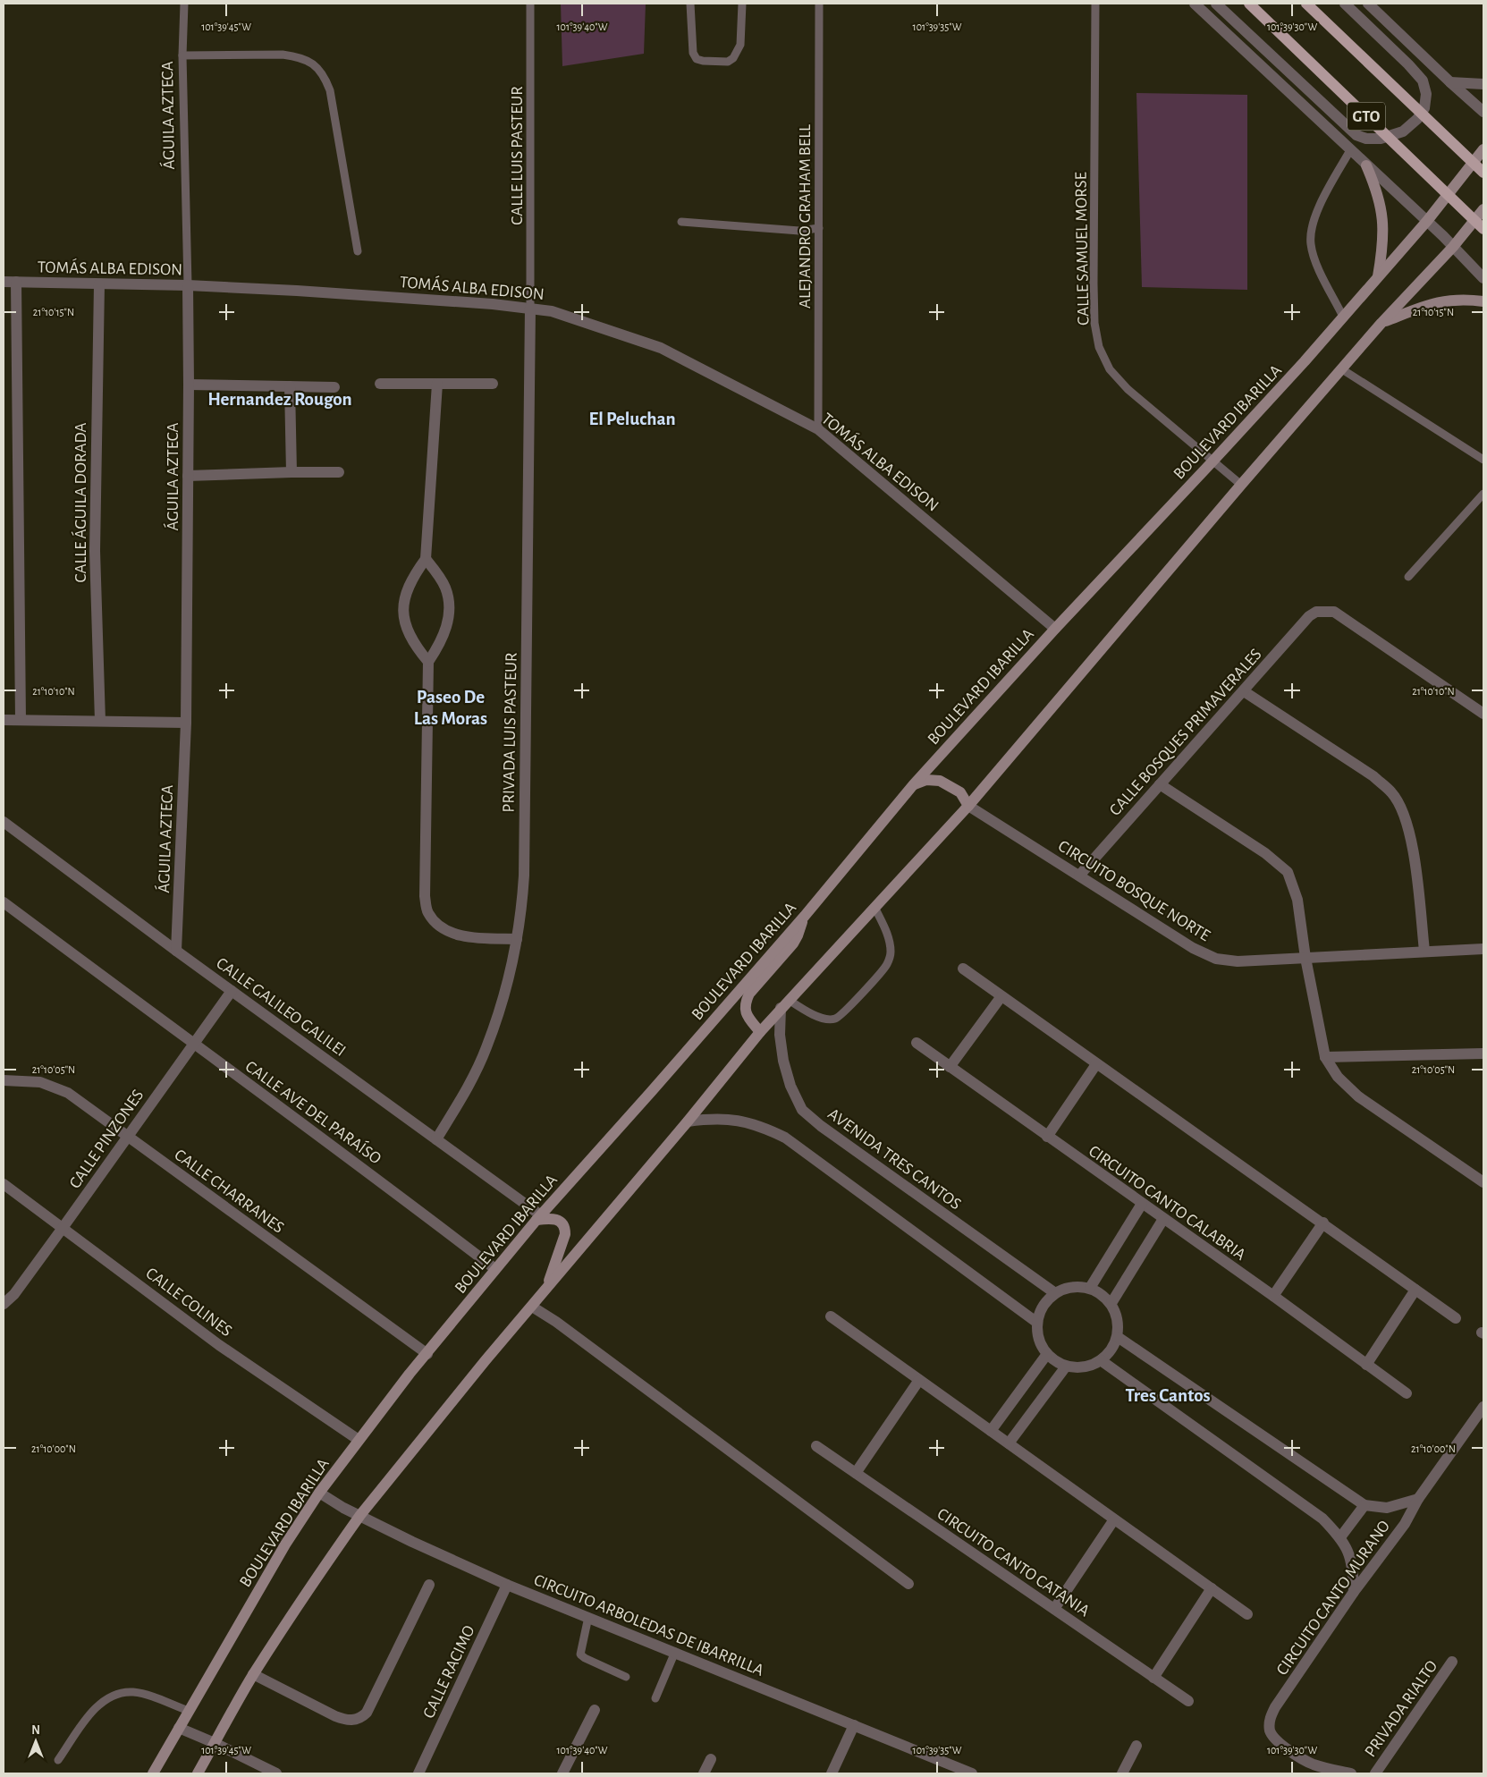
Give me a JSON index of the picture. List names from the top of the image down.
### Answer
{
  "streets": {
    "main road": ["GTO", "BOULEVARD IBARILLA"],
    "street": [
      "ÁGUILA AZTECA",
      "TOMÁS ALBA EDISON",
      "CALLE ÁGUILA DORADA",
      "CALLE BOSQUES PRIMAVERALES",
      "PRIVADA LUIS PASTEUR",
      "CIRCUITO BOSQUE NORTE",
      "CALLE GALILEO GALILEI",
      "CALLE AVE DEL PARAÍSO",
      "CALLE PINZONES",
      "AVENIDA TRES CANTOS",
      "CALLE CHARRANES",
      "CIRCUITO CANTO CALABRIA",
      "CALLE COLINES",
      "CIRCUITO CANTO CATANIA",
      "CIRCUITO CANTO MURANO",
      "CIRCUITO ARBOLEDAS DE IBARRILLA",
      "CALLE RACIMO",
      "PRIVADA RIALTO"
    ],
    "lane": ["CALLE LUIS PASTEUR", "ALEJANDRO GRAHAM BELL", "CALLE SAMUEL MORSE"]
  },
  "crossings": [
    ["ÁGUILA AZTECA", "TOMÁS ALBA EDISON"],
    ["ÁGUILA AZTECA", "CALLE GALILEO GALILEI"],
    ["CALLE LUIS PASTEUR", "TOMÁS ALBA EDISON"],
    ["CALLE LUIS PASTEUR", "PRIVADA LUIS PASTEUR"],
    ["ALEJANDRO GRAHAM BELL", "TOMÁS ALBA EDISON"],
    ["CALLE SAMUEL MORSE", "BOULEVARD IBARILLA"],
    ["TOMÁS ALBA EDISON", "BOULEVARD IBARILLA"],
    ["TOMÁS ALBA EDISON", "CALLE ÁGUILA DORADA"],
    ["TOMÁS ALBA EDISON", "PRIVADA LUIS PASTEUR"],
    ["BOULEVARD IBARILLA", "CALLE GALILEO GALILEI"],
    ["BOULEVARD IBARILLA", "CALLE AVE DEL PARAÍSO"],
    ["BOULEVARD IBARILLA", "CALLE CHARRANES"],
    ["BOULEVARD IBARILLA", "CALLE COLINES"],
    ["BOULEVARD IBARILLA", "CIRCUITO ARBOLEDAS DE IBARRILLA"],
    ["CALLE BOSQUES PRIMAVERALES", "CIRCUITO BOSQUE NORTE"],
    ["PRIVADA LUIS PASTEUR", "CALLE GALILEO GALILEI"],
    ["CALLE GALILEO GALILEI", "CALLE PINZONES"],
    ["CALLE AVE DEL PARAÍSO", "CALLE PINZONES"],
    ["CALLE PINZONES", "CALLE CHARRANES"],
    ["CALLE PINZONES", "CALLE COLINES"],
    ["CIRCUITO ARBOLEDAS DE IBARRILLA", "CALLE RACIMO"]
  ],
  "districts": [
    "Hernandez Rougon",
    "El Peluchan",
    "Paseo De Las Moras",
    "Tres Cantos"
  ],
  "north": "top",
  "coordinates": [
    "101°39'45\"W",
    "101°39'40\"W",
    "101°39'35\"W",
    "101°39'30\"W",
    "21°10'15\"N",
    "21°10'10\"N",
    "21°10'05\"N",
    "21°10'00\"N"
  ]
}
